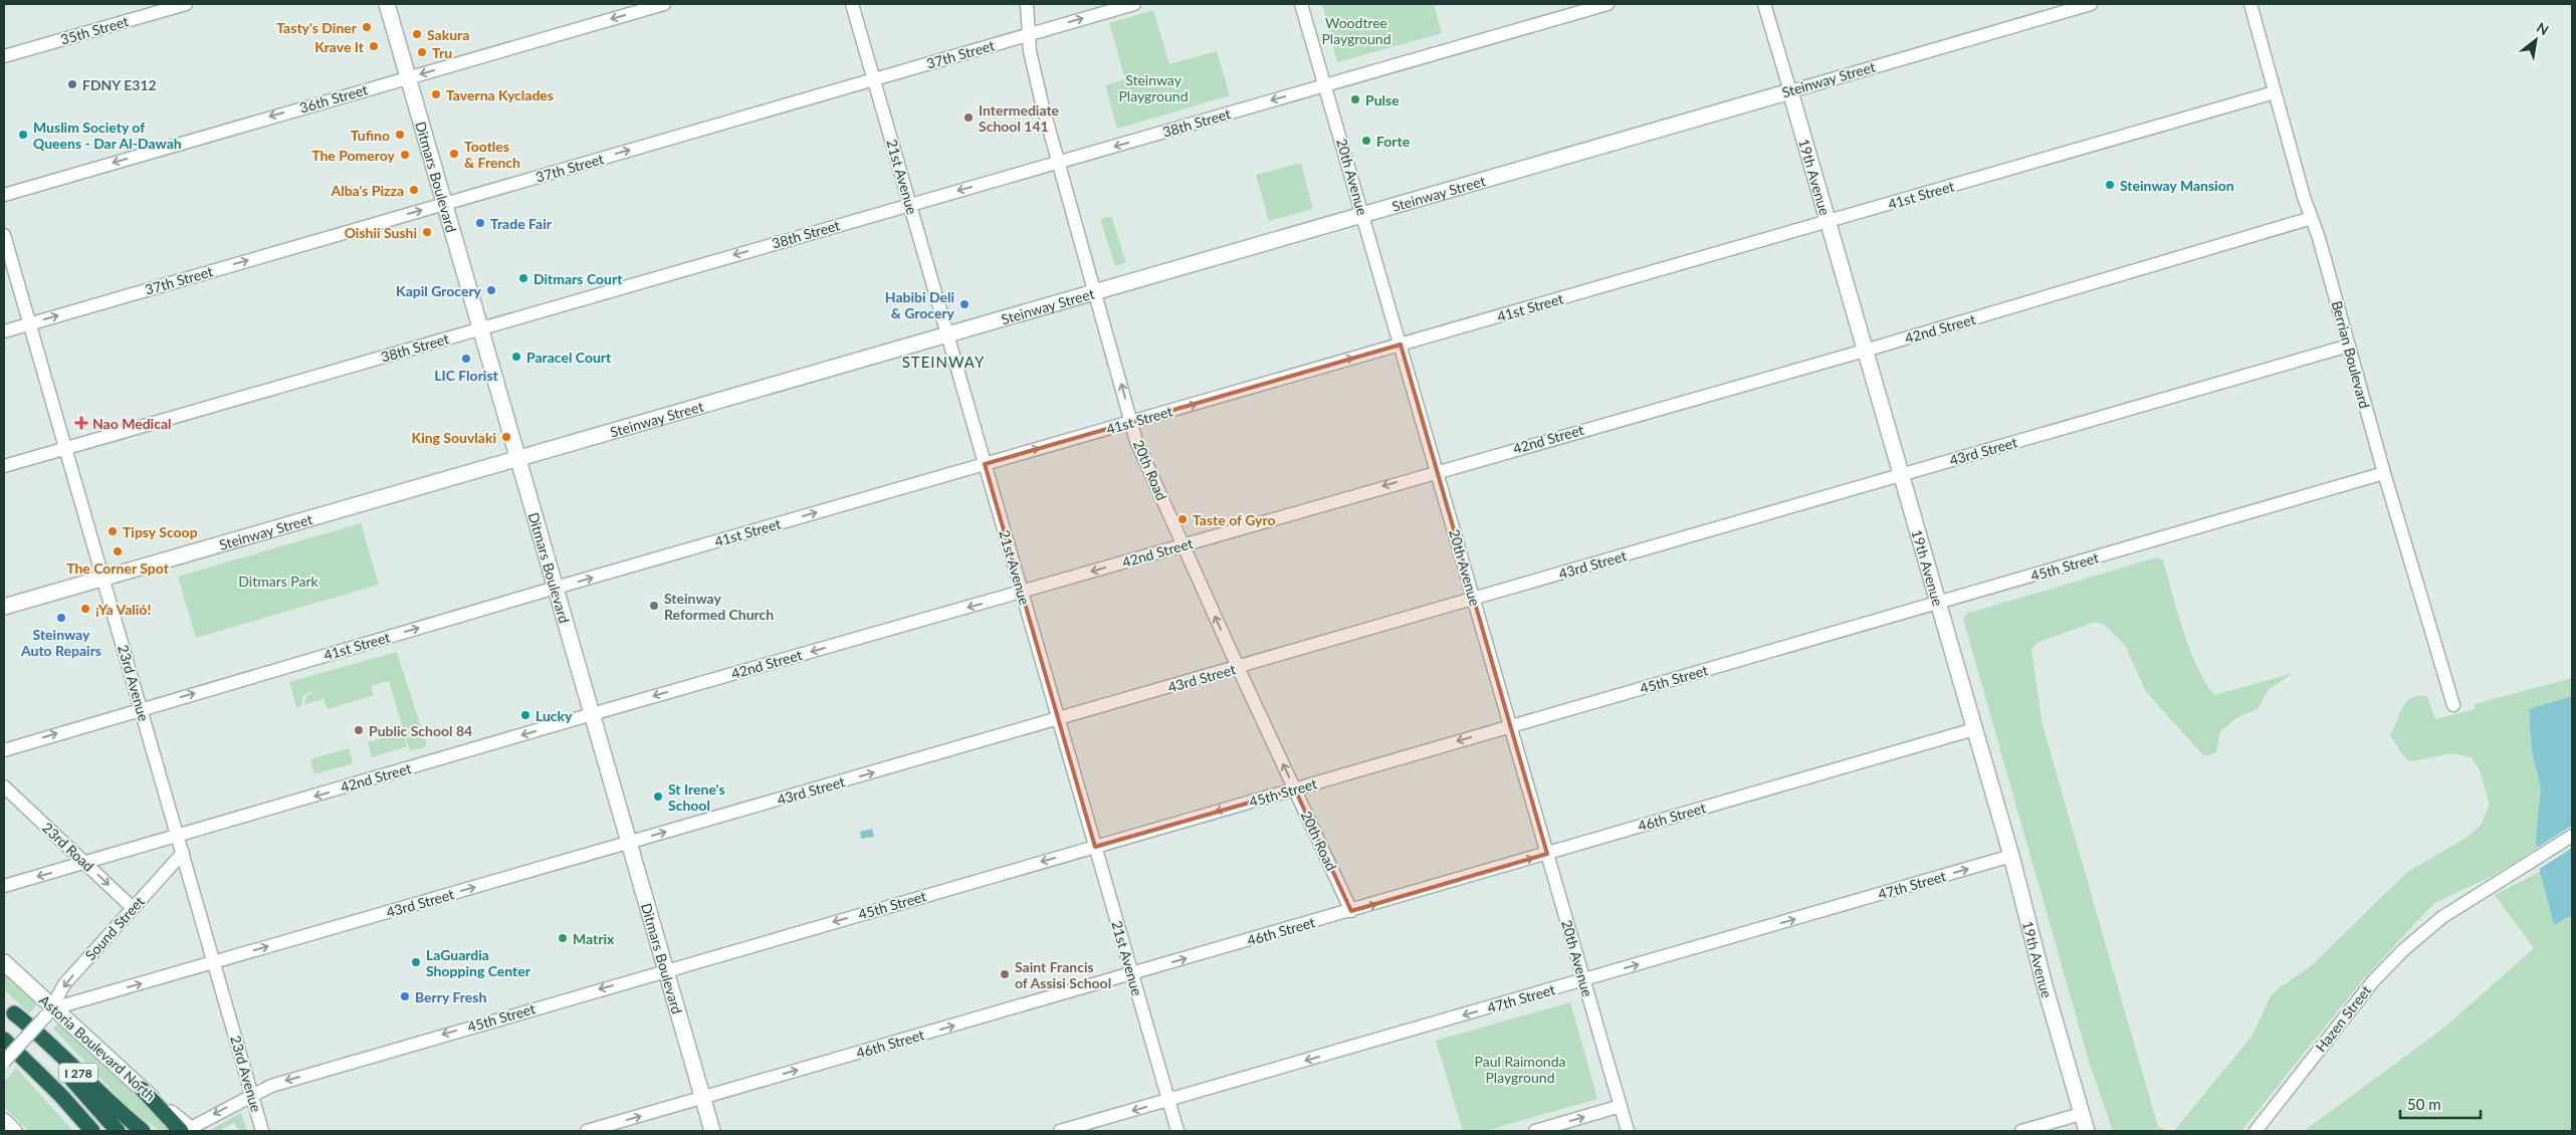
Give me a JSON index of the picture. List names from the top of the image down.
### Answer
{
  "streets": {
    "highway": ["I 278"],
    "street": [
      "35th Street",
      "37th Street",
      "Steinway Street",
      "36th Street",
      "38th Street",
      "19th Avenue",
      "Ditmars Boulevard",
      "21st Avenue",
      "20th Avenue",
      "41st Street",
      "42nd Street",
      "Berrian Boulevard",
      "43rd Street",
      "20th Road",
      "45th Street",
      "23rd Avenue",
      "46th Street",
      "23rd Road",
      "47th Street",
      "Sound Street",
      "Hazen Street",
      "Astoria Boulevard North"
    ]
  },
  "crossings": [
    ["37th Street", "Ditmars Boulevard"],
    ["37th Street", "21st Avenue"],
    ["37th Street", "20th Road"],
    ["37th Street", "23rd Avenue"],
    ["Steinway Street", "19th Avenue"],
    ["Steinway Street", "Ditmars Boulevard"],
    ["Steinway Street", "21st Avenue"],
    ["Steinway Street", "20th Avenue"],
    ["Steinway Street", "20th Road"],
    ["Steinway Street", "23rd Avenue"],
    ["36th Street", "Ditmars Boulevard"],
    ["38th Street", "Ditmars Boulevard"],
    ["38th Street", "21st Avenue"],
    ["38th Street", "20th Avenue"],
    ["38th Street", "20th Road"],
    ["38th Street", "23rd Avenue"],
    ["19th Avenue", "41st Street"],
    ["19th Avenue", "42nd Street"],
    ["19th Avenue", "43rd Street"],
    ["19th Avenue", "45th Street"],
    ["19th Avenue", "46th Street"],
    ["19th Avenue", "47th Street"],
    ["Ditmars Boulevard", "41st Street"],
    ["Ditmars Boulevard", "42nd Street"],
    ["Ditmars Boulevard", "43rd Street"],
    ["Ditmars Boulevard", "45th Street"],
    ["Ditmars Boulevard", "46th Street"],
    ["21st Avenue", "41st Street"],
    ["21st Avenue", "42nd Street"],
    ["21st Avenue", "43rd Street"],
    ["21st Avenue", "45th Street"],
    ["21st Avenue", "46th Street"],
    ["21st Avenue", "47th Street"],
    ["20th Avenue", "41st Street"],
    ["20th Avenue", "42nd Street"],
    ["20th Avenue", "43rd Street"],
    ["20th Avenue", "45th Street"],
    ["20th Avenue", "46th Street"],
    ["20th Avenue", "47th Street"],
    ["41st Street", "Berrian Boulevard"],
    ["41st Street", "20th Road"],
    ["41st Street", "23rd Avenue"],
    ["42nd Street", "Berrian Boulevard"],
    ["42nd Street", "20th Road"],
    ["42nd Street", "23rd Avenue"],
    ["42nd Street", "23rd Road"],
    ["Berrian Boulevard", "43rd Street"],
    ["Berrian Boulevard", "45th Street"],
    ["43rd Street", "20th Road"],
    ["43rd Street", "23rd Avenue"],
    ["43rd Street", "Sound Street"],
    ["43rd Street", "Astoria Boulevard North"],
    ["20th Road", "45th Street"],
    ["20th Road", "46th Street"],
    ["45th Street", "23rd Avenue"],
    ["23rd Avenue", "Sound Street"],
    ["23rd Road", "Sound Street"],
    ["Sound Street", "Astoria Boulevard North"]
  ],
  "one_way": [
    "37th Street",
    "36th Street",
    "38th Street",
    "41st Street",
    "42nd Street",
    "43rd Street",
    "20th Road",
    "45th Street",
    "46th Street",
    "23rd Road",
    "Sound Street"
  ],
  "districts": ["STEINWAY"],
  "parks": [
    "Woodtree Playground",
    "Steinway Playground",
    "Ditmars Park",
    "Paul Raimonda Playground"
  ],
  "places": {
    "other": [
      "Tasty's Diner",
      "Sakura",
      "Krave It",
      "Tru",
      "FDNY E312",
      "Taverna Kyclades",
      "Pulse",
      "Intermediate School 141",
      "Muslim Society of Queens - Dar Al-Dawah",
      "Tufino",
      "Forte",
      "Tootles & French",
      "The Pomeroy",
      "Steinway Mansion",
      "Alba's Pizza",
      "Trade Fair",
      "Oishii Sushi",
      "Ditmars Court",
      "Kapil Grocery",
      "Habibi Deli & Grocery",
      "Paracel Court",
      "LIC Florist",
      "King Souvlaki",
      "Taste of Gyro",
      "Tipsy Scoop",
      "The Corner Spot",
      "Steinway Reformed Church",
      "¡Ya Valió!",
      "Steinway Auto Repairs",
      "Lucky",
      "Public School 84",
      "St Irene's School",
      "Matrix",
      "LaGuardia Shopping Center",
      "Saint Francis of Assisi School",
      "Berry Fresh"
    ],
    "health": ["Nao Medical"]
  },
  "scale_bar": "50 m",
  "north": "top right"
}
